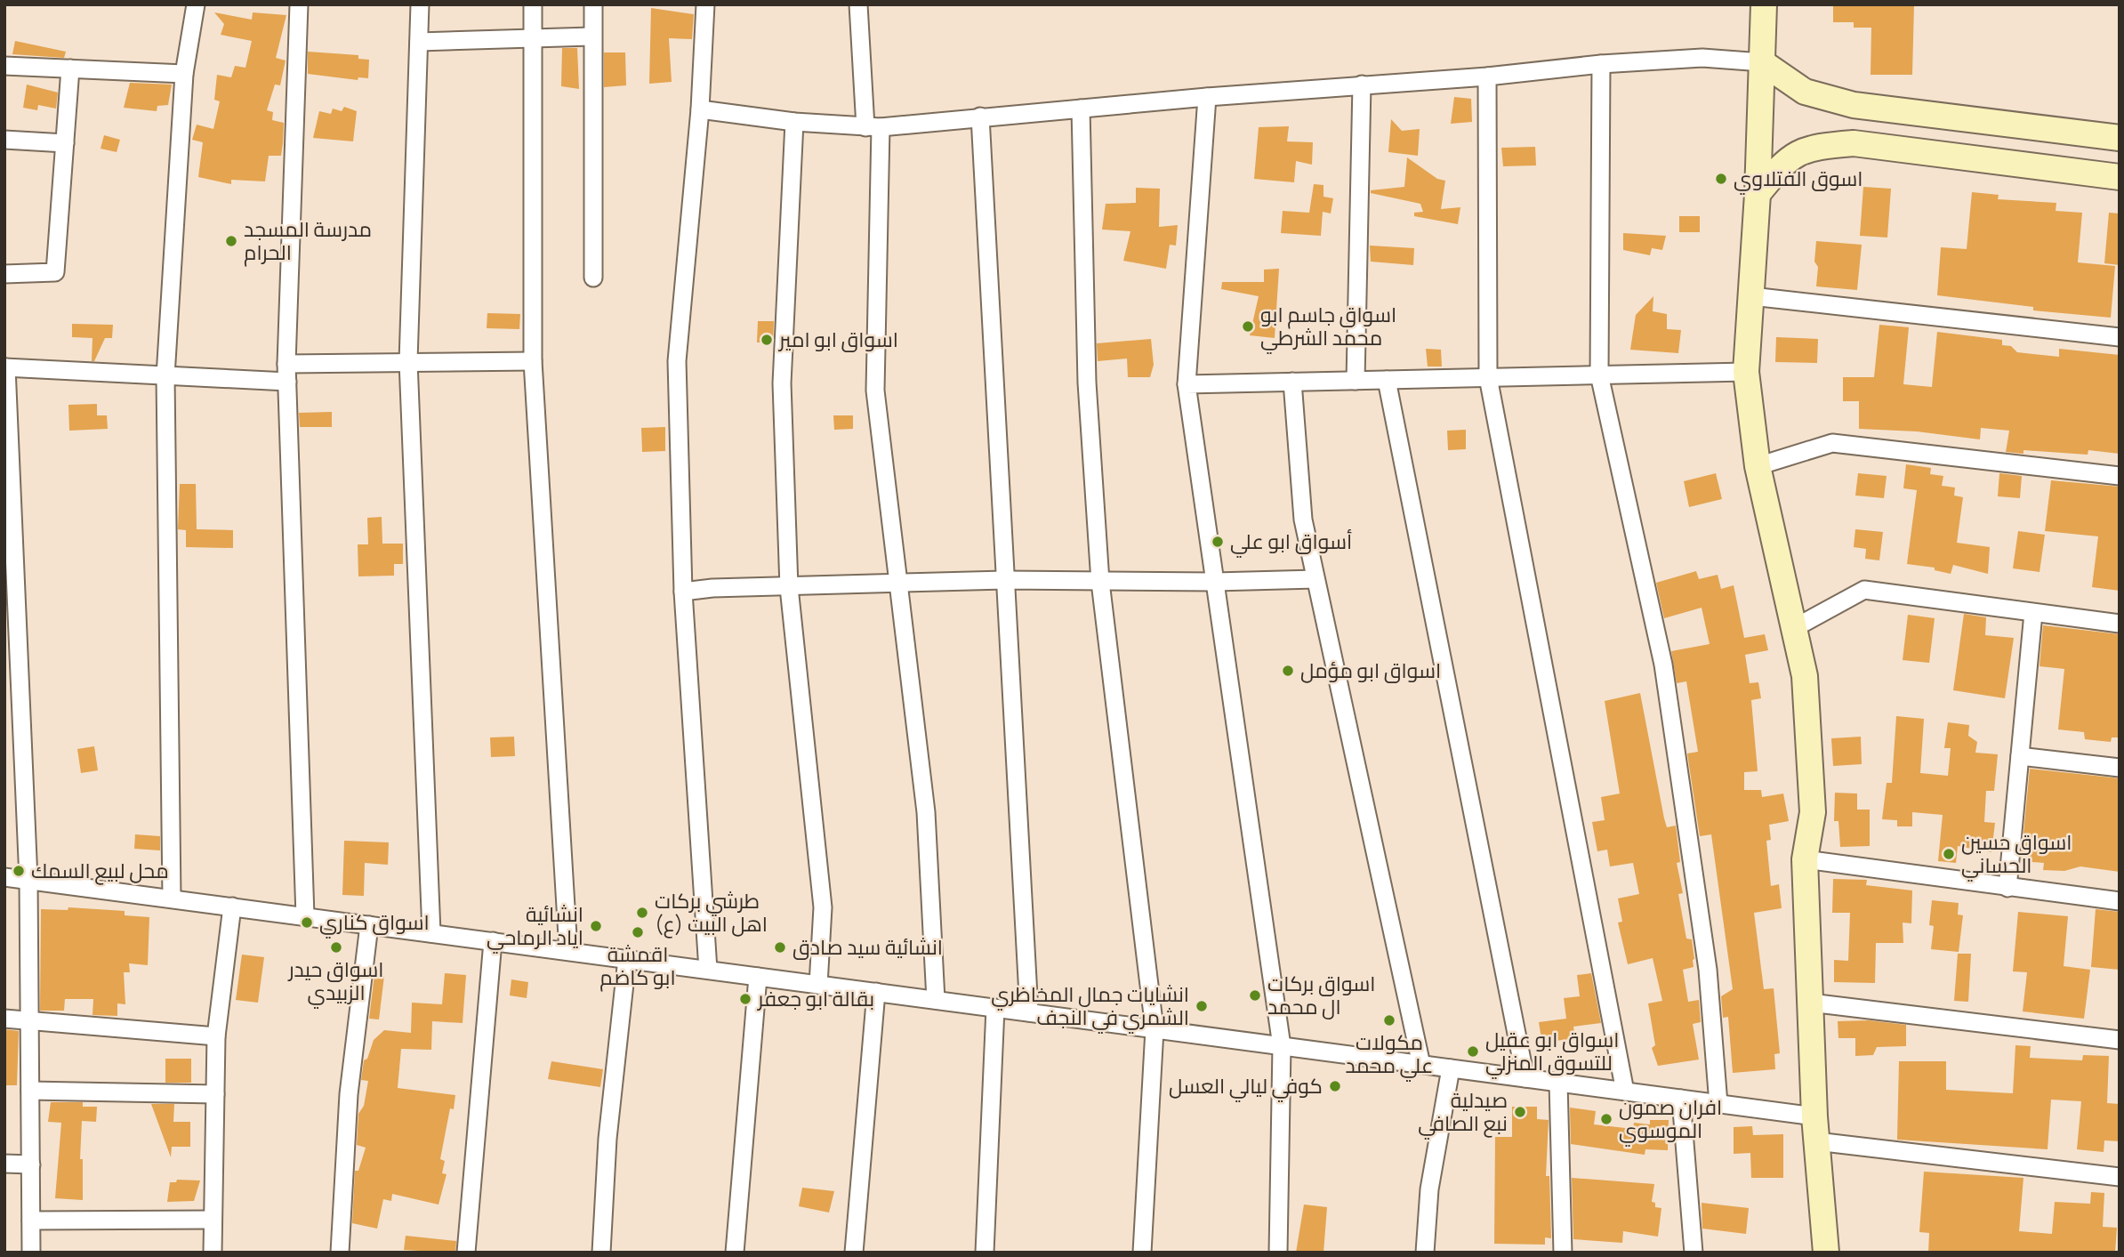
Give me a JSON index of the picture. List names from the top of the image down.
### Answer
{
  "places": [
    "اسوق الفتلاوي",
    "مدرسة المسجد الحرام",
    "اسواق جاسم ابو محمد الشرطي",
    "اسواق ابو امير",
    "أسواق ابو علي",
    "اسواق ابو مؤمل",
    "اسواق حسين الحساني",
    "محل لبيع السمك",
    "طرشي بركات اهل البيت (ع)",
    "اسواق كناري",
    "انشائية اياد الرماحي",
    "اقمشة ابو كاضم",
    "اسواق حيدر الزبيدي",
    "انشائية سيد صادق",
    "اسواق بركات ال محمد",
    "بقالة ابو جعفر",
    "انشايات جمال المخاظري الشمري في النجف",
    "مكولات علي محمد",
    "اسواق ابو عقيل للتسوق المنزلي",
    "كوفي ليالي العسل",
    "صيدلية نبع الصافي",
    "افران صمون الموسوي"
  ]
}
